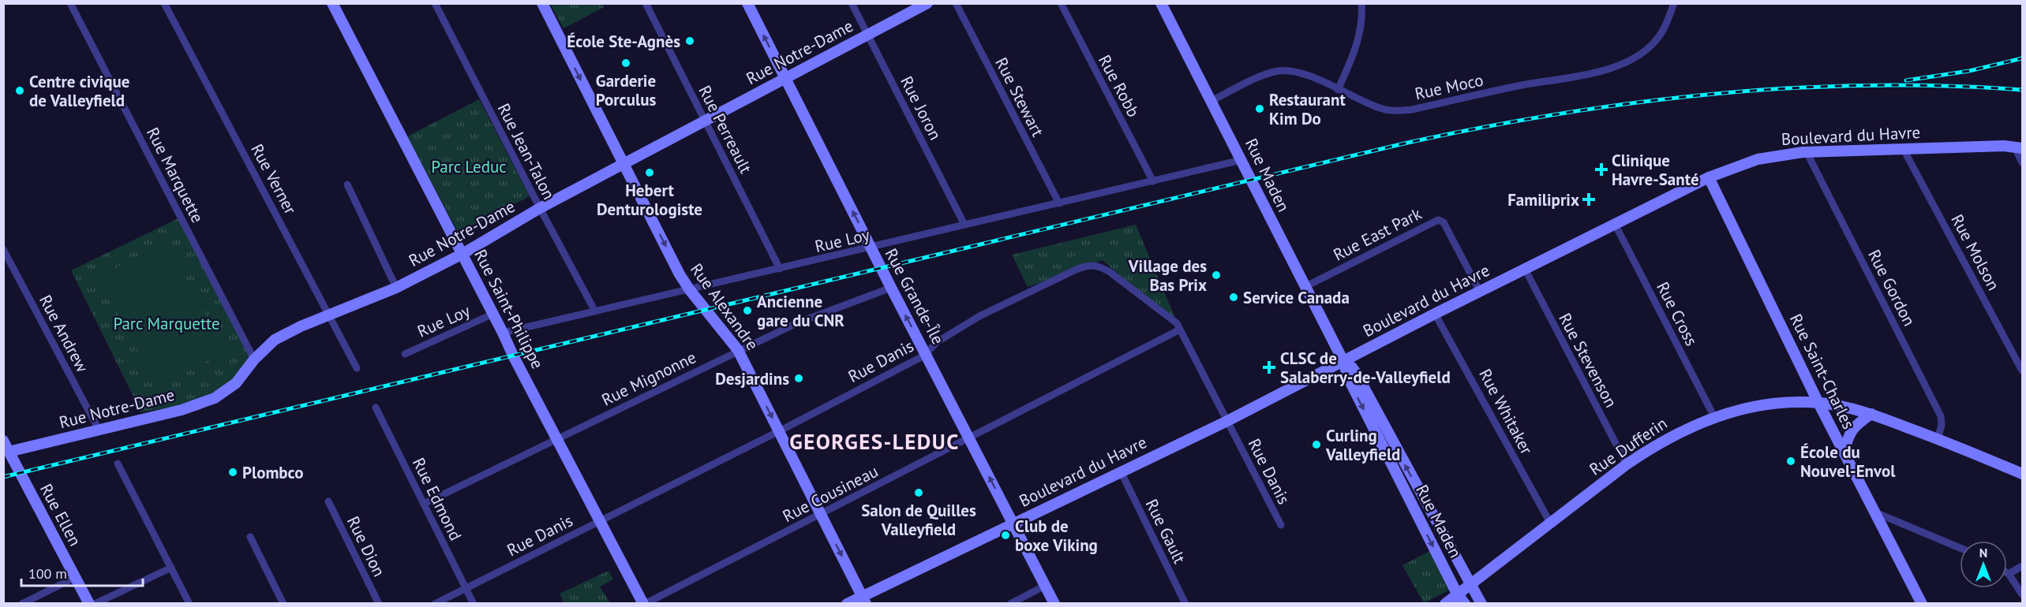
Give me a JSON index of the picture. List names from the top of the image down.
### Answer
{
  "streets": {
    "street": [
      "Rue Notre-Dame",
      "Rue Robb",
      "Rue Moco",
      "Rue Stewart",
      "Rue Joron",
      "Rue Perreault",
      "Boulevard du Havre",
      "Rue Jean-Talon",
      "Rue Marquette",
      "Rue Maden",
      "Rue Verner",
      "Rue East Park",
      "Rue Loy",
      "Rue Molson",
      "Rue Gordon",
      "Rue Grande-Île",
      "Rue Alexandre",
      "Rue Saint-Philippe",
      "Rue Cross",
      "Rue Andrew",
      "Rue Stevenson",
      "Rue Danis",
      "Rue Saint-Charles",
      "Rue Mignonne",
      "Rue Whitaker",
      "Rue Dufferin",
      "Rue Cousineau",
      "Rue Edmond",
      "Rue Ellen",
      "Rue Gault",
      "Rue Dion"
    ]
  },
  "crossings": [
    ["Rue Notre-Dame", "Rue Joron"],
    ["Rue Notre-Dame", "Rue Perreault"],
    ["Rue Notre-Dame", "Rue Jean-Talon"],
    ["Rue Notre-Dame", "Rue Marquette"],
    ["Rue Notre-Dame", "Rue Verner"],
    ["Rue Notre-Dame", "Rue Grande-Île"],
    ["Rue Notre-Dame", "Rue Alexandre"],
    ["Rue Notre-Dame", "Rue Saint-Philippe"],
    ["Rue Notre-Dame", "Rue Andrew"],
    ["Rue Notre-Dame", "Rue Ellen"],
    ["Rue Robb", "Rue Loy"],
    ["Rue Moco", "Rue Maden"],
    ["Rue Stewart", "Rue Loy"],
    ["Rue Joron", "Rue Loy"],
    ["Rue Perreault", "Rue Loy"],
    ["Boulevard du Havre", "Rue Maden"],
    ["Boulevard du Havre", "Rue East Park"],
    ["Boulevard du Havre", "Rue Molson"],
    ["Boulevard du Havre", "Rue Gordon"],
    ["Boulevard du Havre", "Rue Grande-Île"],
    ["Boulevard du Havre", "Rue Alexandre"],
    ["Boulevard du Havre", "Rue Cross"],
    ["Boulevard du Havre", "Rue Stevenson"],
    ["Boulevard du Havre", "Rue Danis"],
    ["Boulevard du Havre", "Rue Saint-Charles"],
    ["Boulevard du Havre", "Rue Whitaker"],
    ["Boulevard du Havre", "Rue Gault"],
    ["Rue Jean-Talon", "Rue Loy"],
    ["Rue Maden", "Rue East Park"],
    ["Rue Maden", "Rue Loy"],
    ["Rue Maden", "Rue Dufferin"],
    ["Rue Loy", "Rue Grande-Île"],
    ["Rue Loy", "Rue Alexandre"],
    ["Rue Loy", "Rue Saint-Philippe"],
    ["Rue Gordon", "Rue Dufferin"],
    ["Rue Grande-Île", "Rue Danis"],
    ["Rue Grande-Île", "Rue Mignonne"],
    ["Rue Grande-Île", "Rue Cousineau"],
    ["Rue Alexandre", "Rue Danis"],
    ["Rue Alexandre", "Rue Mignonne"],
    ["Rue Alexandre", "Rue Cousineau"],
    ["Rue Saint-Philippe", "Rue Danis"],
    ["Rue Saint-Philippe", "Rue Mignonne"],
    ["Rue Saint-Philippe", "Rue Cousineau"],
    ["Rue Cross", "Rue Dufferin"],
    ["Rue Stevenson", "Rue Dufferin"],
    ["Rue Danis", "Rue Cousineau"],
    ["Rue Danis", "Rue Edmond"],
    ["Rue Saint-Charles", "Rue Dufferin"],
    ["Rue Mignonne", "Rue Edmond"],
    ["Rue Whitaker", "Rue Dufferin"]
  ],
  "one_way": ["Rue Grande-Île", "Rue Alexandre"],
  "districts": ["GEORGES-LEDUC"],
  "parks": ["Parc Leduc", "Parc Marquette"],
  "places": {
    "other": [
      "École Ste-Agnès",
      "Garderie Porculus",
      "Centre civique de Valleyfield",
      "Restaurant Kim Do",
      "Hebert Denturologiste",
      "Village des Bas Prix",
      "Service Canada",
      "Ancienne gare du CNR",
      "Desjardins",
      "Curling Valleyfield",
      "École du Nouvel-Envol",
      "Plombco",
      "Salon de Quilles Valleyfield",
      "Club de boxe Viking"
    ],
    "health": ["Clinique Havre-Santé", "Familiprix", "CLSC de Salaberry-de-Valleyfield"]
  },
  "scale_bar": "100 m",
  "north": "top"
}
